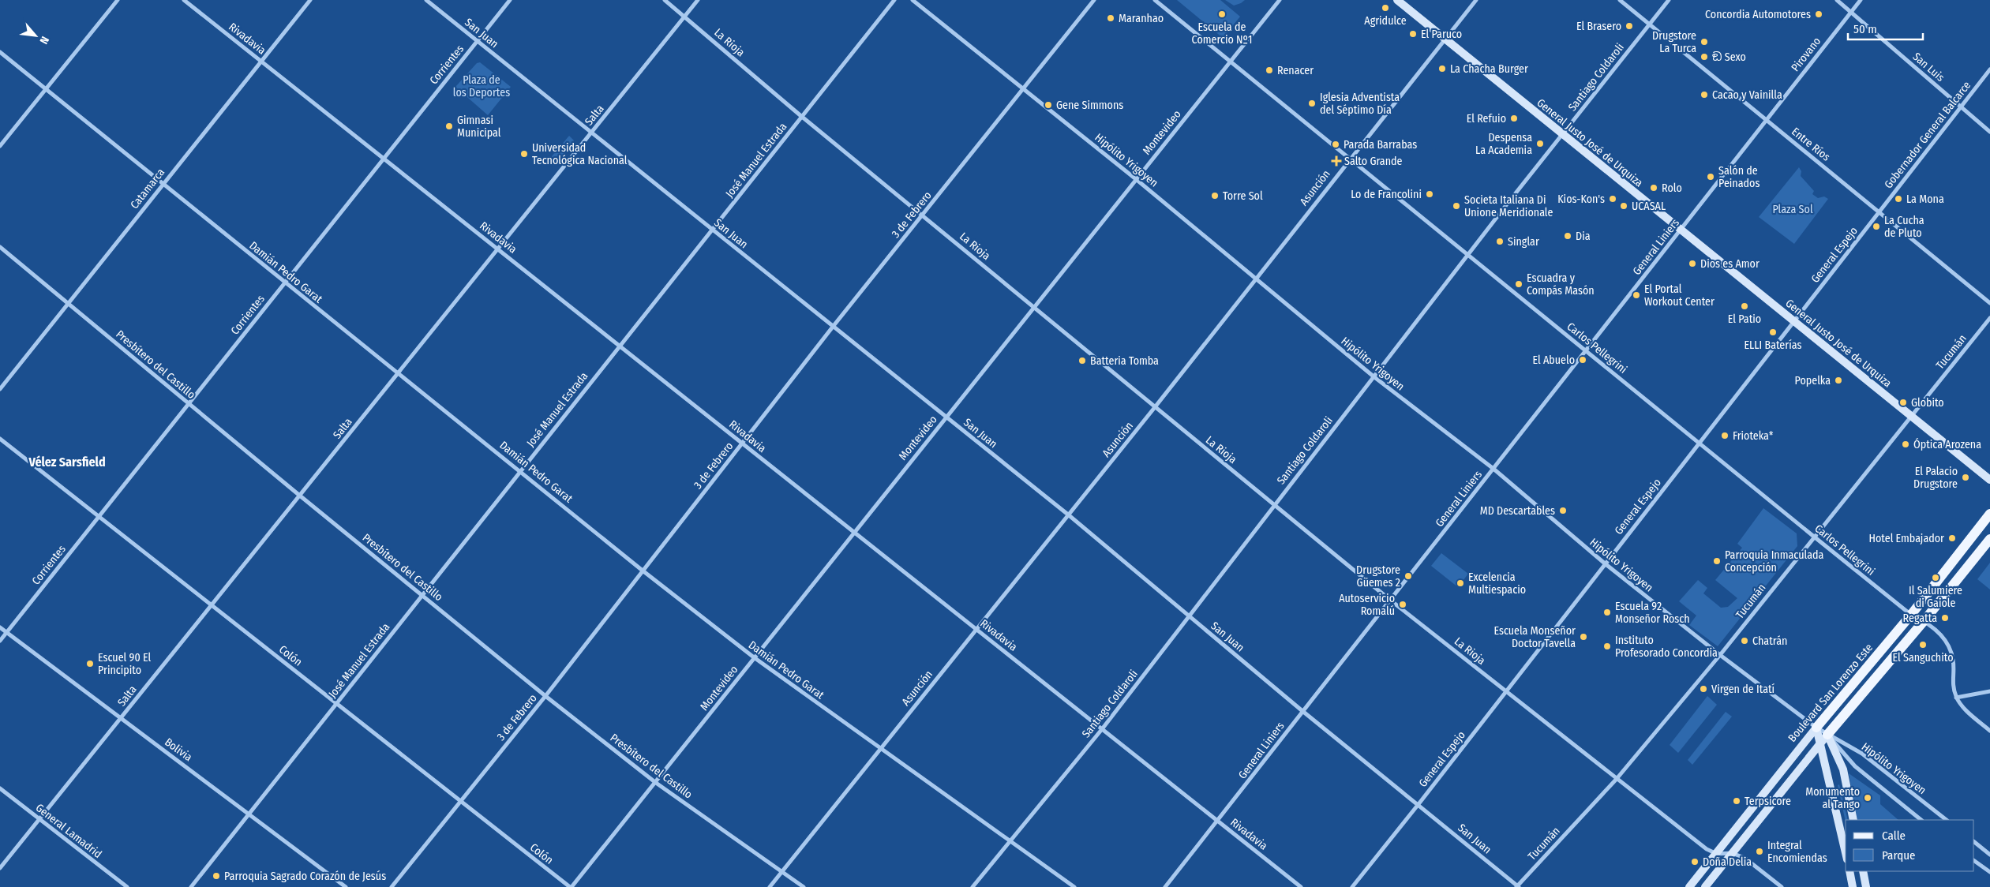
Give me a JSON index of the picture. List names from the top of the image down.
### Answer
{
  "streets": {
    "main road": ["Boulevard San Lorenzo Este"],
    "street": [
      "San Juan",
      "Rivadavia",
      "La Rioja",
      "Pirovano",
      "Corrientes",
      "San Luis",
      "Santiago Coldaroli",
      "Salta",
      "Montevideo",
      "Gobernador General Balcarce",
      "General Justo José de Urquiza",
      "Entre Ríos",
      "José Manuel Estrada",
      "Hipólito Yrigoyen",
      "Asunción",
      "Catamarca",
      "3 de Febrero",
      "General Liniers",
      "General Espejo",
      "Damián Pedro Garat",
      "Carlos Pellegrini",
      "Tucumán",
      "Presbítero del Castillo",
      "Colón",
      "Bolivia",
      "General Lamadrid"
    ]
  },
  "crossings": [
    ["San Juan", "Corrientes"],
    ["San Juan", "Santiago Coldaroli"],
    ["San Juan", "Salta"],
    ["San Juan", "Montevideo"],
    ["San Juan", "José Manuel Estrada"],
    ["San Juan", "Asunción"],
    ["San Juan", "3 de Febrero"],
    ["San Juan", "General Liniers"],
    ["San Juan", "General Espejo"],
    ["San Juan", "Tucumán"],
    ["Rivadavia", "Corrientes"],
    ["Rivadavia", "Santiago Coldaroli"],
    ["Rivadavia", "Salta"],
    ["Rivadavia", "Montevideo"],
    ["Rivadavia", "José Manuel Estrada"],
    ["Rivadavia", "Asunción"],
    ["Rivadavia", "Catamarca"],
    ["Rivadavia", "3 de Febrero"],
    ["Rivadavia", "General Liniers"],
    ["La Rioja", "Santiago Coldaroli"],
    ["La Rioja", "Salta"],
    ["La Rioja", "Montevideo"],
    ["La Rioja", "José Manuel Estrada"],
    ["La Rioja", "Asunción"],
    ["La Rioja", "3 de Febrero"],
    ["La Rioja", "General Liniers"],
    ["La Rioja", "General Espejo"],
    ["La Rioja", "Tucumán"],
    ["La Rioja", "Boulevard San Lorenzo Este"],
    ["Pirovano", "San Luis"],
    ["Pirovano", "Entre Ríos"],
    ["Pirovano", "General Liniers"],
    ["Corrientes", "Damián Pedro Garat"],
    ["Corrientes", "Presbítero del Castillo"],
    ["Corrientes", "Colón"],
    ["Corrientes", "Bolivia"],
    ["San Luis", "Gobernador General Balcarce"],
    ["Santiago Coldaroli", "General Justo José de Urquiza"],
    ["Santiago Coldaroli", "Entre Ríos"],
    ["Santiago Coldaroli", "Hipólito Yrigoyen"],
    ["Santiago Coldaroli", "Damián Pedro Garat"],
    ["Santiago Coldaroli", "Carlos Pellegrini"],
    ["Salta", "Damián Pedro Garat"],
    ["Salta", "Presbítero del Castillo"],
    ["Salta", "Colón"],
    ["Salta", "Bolivia"],
    ["Salta", "General Lamadrid"],
    ["Montevideo", "Hipólito Yrigoyen"],
    ["Montevideo", "Damián Pedro Garat"],
    ["Montevideo", "Carlos Pellegrini"],
    ["Montevideo", "Presbítero del Castillo"],
    ["Montevideo", "Colón"],
    ["Gobernador General Balcarce", "Entre Ríos"],
    ["Gobernador General Balcarce", "General Espejo"],
    ["General Justo José de Urquiza", "Asunción"],
    ["General Justo José de Urquiza", "General Liniers"],
    ["General Justo José de Urquiza", "General Espejo"],
    ["General Justo José de Urquiza", "Tucumán"],
    ["Entre Ríos", "General Liniers"],
    ["Entre Ríos", "General Espejo"],
    ["José Manuel Estrada", "Damián Pedro Garat"],
    ["José Manuel Estrada", "Presbítero del Castillo"],
    ["José Manuel Estrada", "Colón"],
    ["José Manuel Estrada", "Bolivia"],
    ["Hipólito Yrigoyen", "Asunción"],
    ["Hipólito Yrigoyen", "3 de Febrero"],
    ["Hipólito Yrigoyen", "General Liniers"],
    ["Hipólito Yrigoyen", "General Espejo"],
    ["Hipólito Yrigoyen", "Tucumán"],
    ["Hipólito Yrigoyen", "Boulevard San Lorenzo Este"],
    ["Asunción", "Damián Pedro Garat"],
    ["Asunción", "Carlos Pellegrini"],
    ["Asunción", "Presbítero del Castillo"],
    ["Catamarca", "Damián Pedro Garat"],
    ["Catamarca", "Presbítero del Castillo"],
    ["3 de Febrero", "Damián Pedro Garat"],
    ["3 de Febrero", "Presbítero del Castillo"],
    ["3 de Febrero", "Colón"],
    ["General Liniers", "Carlos Pellegrini"],
    ["General Espejo", "Carlos Pellegrini"],
    ["Carlos Pellegrini", "Tucumán"],
    ["Carlos Pellegrini", "Boulevard San Lorenzo Este"]
  ],
  "districts": ["Vélez Sarsfield"],
  "parks": ["Plaza de los Deportes", "Plaza Sol"],
  "places": {
    "other": [
      "Agridulce",
      "Escuela de Comercio Nº1",
      "Concordia Automotores",
      "Maranhao",
      "El Brasero",
      "El Paruco",
      "Drugstore La Turca",
      "ඞ Sexo",
      "La Chacha Burger",
      "Renacer",
      "Cacao y Vainilla",
      "Iglesia Adventista del Séptimo Día",
      "Gene Simmons",
      "El Refuio",
      "Gimnasi Municipal",
      "Despensa La Academia",
      "Parada Barrabas",
      "Universidad Tecnológica Nacional",
      "Salón de Peinados",
      "Rolo",
      "Lo de Francolini",
      "Torre Sol",
      "Kios-Kon's",
      "La Mona",
      "Societa Italiana Di Unione Meridionale",
      "UCASAL",
      "La Cucha de Pluto",
      "Dia",
      "Singlar",
      "Dios es Amor",
      "Escuadra y Compás Masón",
      "El Portal Workout Center",
      "El Patio",
      "ELLI Baterías",
      "El Abuelo",
      "Batteria Tomba",
      "Popelka",
      "Globito",
      "Frioteka*",
      "Óptica Arozena",
      "El Palacio Drugstore",
      "MD Descartables",
      "Hotel Embajador",
      "Parroquia Inmaculada Concepción",
      "Drugstore Güemes 2",
      "Il Salumiere di Gaiole",
      "Excelencia Multiespacio",
      "Autoservicio Romalú",
      "Escuela 92 Monseñor Rosch",
      "Regatta",
      "Escuela Monseñor Doctor Tavella",
      "Chatrán",
      "El Sanguchito",
      "Instituto Profesorado Concordia",
      "Escuel 90 El Principito",
      "Virgen de Itatí",
      "Monumento al Tango",
      "Terpsicore",
      "Integral Encomiendas",
      "Doña Delia",
      "Parroquia Sagrado Corazón de Jesús"
    ],
    "health": ["Salto Grande"]
  },
  "legend": ["Calle", "Parque"],
  "scale_bar": "50 m",
  "north": "bottom right"
}
